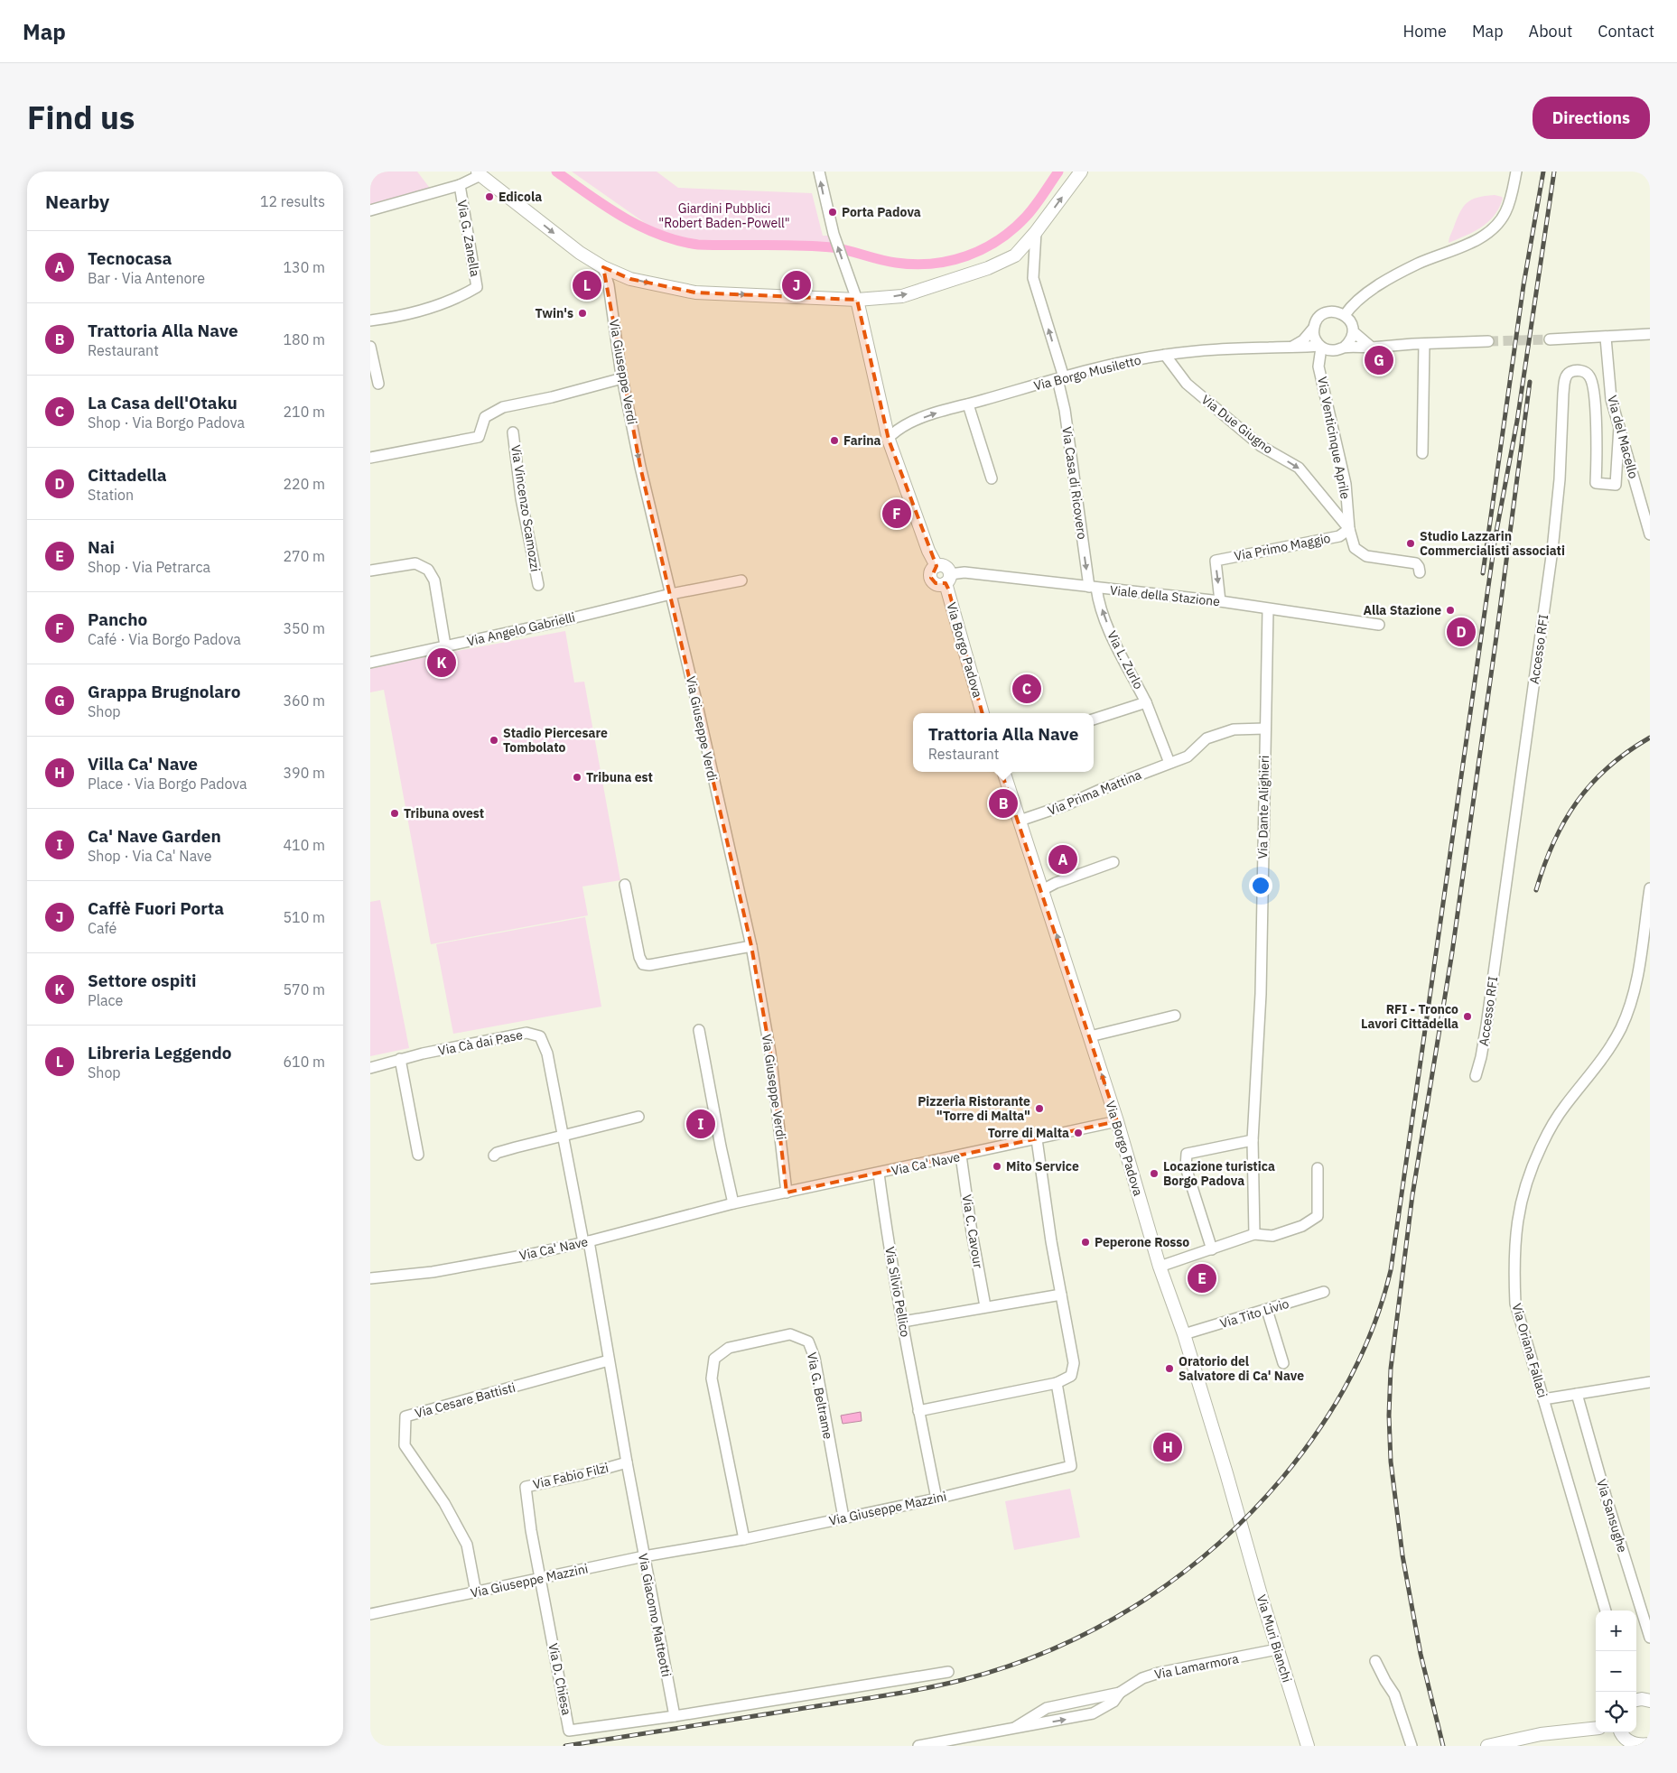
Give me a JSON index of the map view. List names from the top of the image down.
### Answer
{
  "streets": {
    "street": [
      "Via G. Zanella",
      "Via Giuseppe Verdi",
      "Via Borgo Musiletto",
      "Via Due Giugno",
      "Via del Macello",
      "Via Venticinque Aprile",
      "Via Casa di Ricovero",
      "Via Vincenzo Scamozzi",
      "Via Primo Maggio",
      "Viale della Stazione",
      "Via Angelo Gabrielli",
      "Accesso RFI",
      "Via Borgo Padova",
      "Via L. Zurlo",
      "Via Prima Mattina",
      "Via Dante Alighieri",
      "Via Cà dai Pase",
      "Via Ca' Nave",
      "Via C. Cavour",
      "Via Silvio Pellico",
      "Via Tito Livio",
      "Via Oriana Fallaci",
      "Via G. Beltrame",
      "Via Cesare Battisti",
      "Via Fabio Filzi",
      "Via Giuseppe Mazzini",
      "Via Sansughe",
      "Via Giacomo Matteotti",
      "Via Muri Bianchi",
      "Via Lamarmora",
      "Via D. Chiesa"
    ]
  },
  "crossings": [
    ["Via Giuseppe Verdi", "Via Angelo Gabrielli"],
    ["Via Giuseppe Verdi", "Via Ca' Nave"],
    ["Via Borgo Musiletto", "Via Due Giugno"],
    ["Via Borgo Musiletto", "Via Venticinque Aprile"],
    ["Via Borgo Musiletto", "Via Casa di Ricovero"],
    ["Via Due Giugno", "Via Venticinque Aprile"],
    ["Via Due Giugno", "Via Primo Maggio"],
    ["Via del Macello", "Accesso RFI"],
    ["Via Venticinque Aprile", "Via Primo Maggio"],
    ["Via Casa di Ricovero", "Viale della Stazione"],
    ["Via Casa di Ricovero", "Via L. Zurlo"],
    ["Via Primo Maggio", "Viale della Stazione"],
    ["Viale della Stazione", "Via Borgo Padova"],
    ["Viale della Stazione", "Via L. Zurlo"],
    ["Viale della Stazione", "Via Dante Alighieri"],
    ["Via Borgo Padova", "Via Prima Mattina"],
    ["Via Borgo Padova", "Via Ca' Nave"],
    ["Via Borgo Padova", "Via Tito Livio"],
    ["Via Borgo Padova", "Via Muri Bianchi"],
    ["Via Prima Mattina", "Via Dante Alighieri"],
    ["Via Cà dai Pase", "Via Ca' Nave"],
    ["Via Cà dai Pase", "Via Giacomo Matteotti"],
    ["Via Ca' Nave", "Via C. Cavour"],
    ["Via Ca' Nave", "Via Silvio Pellico"],
    ["Via Ca' Nave", "Via Giacomo Matteotti"],
    ["Via Silvio Pellico", "Via Giuseppe Mazzini"],
    ["Via G. Beltrame", "Via Giuseppe Mazzini"],
    ["Via Cesare Battisti", "Via Giuseppe Mazzini"],
    ["Via Cesare Battisti", "Via Giacomo Matteotti"],
    ["Via Fabio Filzi", "Via Giuseppe Mazzini"],
    ["Via Fabio Filzi", "Via Giacomo Matteotti"],
    ["Via Fabio Filzi", "Via D. Chiesa"],
    ["Via Giuseppe Mazzini", "Via Giacomo Matteotti"],
    ["Via Giuseppe Mazzini", "Via D. Chiesa"],
    ["Via Giacomo Matteotti", "Via D. Chiesa"],
    ["Via Muri Bianchi", "Via Lamarmora"]
  ],
  "one_way": ["Via Due Giugno", "Via Primo Maggio", "Via L. Zurlo"],
  "parks": ["Giardini Pubblici \"Robert Baden-Powell\""],
  "places": [
    "Edicola",
    "Porta Padova",
    "Twin's",
    "Farina",
    "Studio Lazzarin Commercialisti associati",
    "Alla Stazione",
    "Stadio Piercesare Tombolato",
    "Tribuna est",
    "Tribuna ovest",
    "RFI - Tronco Lavori Cittadella",
    "Pizzeria Ristorante \"Torre di Malta\"",
    "Torre di Malta",
    "Mito Service",
    "Locazione turistica Borgo Padova",
    "Peperone Rosso",
    "Oratorio del Salvatore di Ca' Nave"
  ],
  "page": {
    "header": "Map",
    "nav": [
      "Home",
      "Map",
      "About",
      "Contact"
    ],
    "title": "Find us",
    "buttons": "Directions",
    "heading": ["Nearby", "12 results"],
    "list": [
      {
        "mark": "A",
        "name": "Tecnocasa",
        "note": "Bar · Via Antenore",
        "value": "130 m"
      },
      {
        "mark": "B",
        "name": "Trattoria Alla Nave",
        "note": "Restaurant",
        "value": "180 m"
      },
      {
        "mark": "C",
        "name": "La Casa dell'Otaku",
        "note": "Shop · Via Borgo Padova",
        "value": "210 m"
      },
      {
        "mark": "D",
        "name": "Cittadella",
        "note": "Station",
        "value": "220 m"
      },
      {
        "mark": "E",
        "name": "Nai",
        "note": "Shop · Via Petrarca",
        "value": "270 m"
      },
      {
        "mark": "F",
        "name": "Pancho",
        "note": "Café · Via Borgo Padova",
        "value": "350 m"
      },
      {
        "mark": "G",
        "name": "Grappa Brugnolaro",
        "note": "Shop",
        "value": "360 m"
      },
      {
        "mark": "H",
        "name": "Villa Ca' Nave",
        "note": "Place · Via Borgo Padova",
        "value": "390 m"
      },
      {
        "mark": "I",
        "name": "Ca' Nave Garden",
        "note": "Shop · Via Ca' Nave",
        "value": "410 m"
      },
      {
        "mark": "J",
        "name": "Caffè Fuori Porta",
        "note": "Café",
        "value": "510 m"
      },
      {
        "mark": "K",
        "name": "Settore ospiti",
        "note": "Place",
        "value": "570 m"
      },
      {
        "mark": "L",
        "name": "Libreria Leggendo",
        "note": "Shop",
        "value": "610 m"
      }
    ],
    "pins": [
      "J",
      "L",
      "G",
      "F",
      "D",
      "K",
      "C",
      "B",
      "A",
      "I",
      "E",
      "H"
    ],
    "popup": ["Trattoria Alla Nave", "Restaurant"],
    "map_buttons": ["+", "−"]
  }
}
